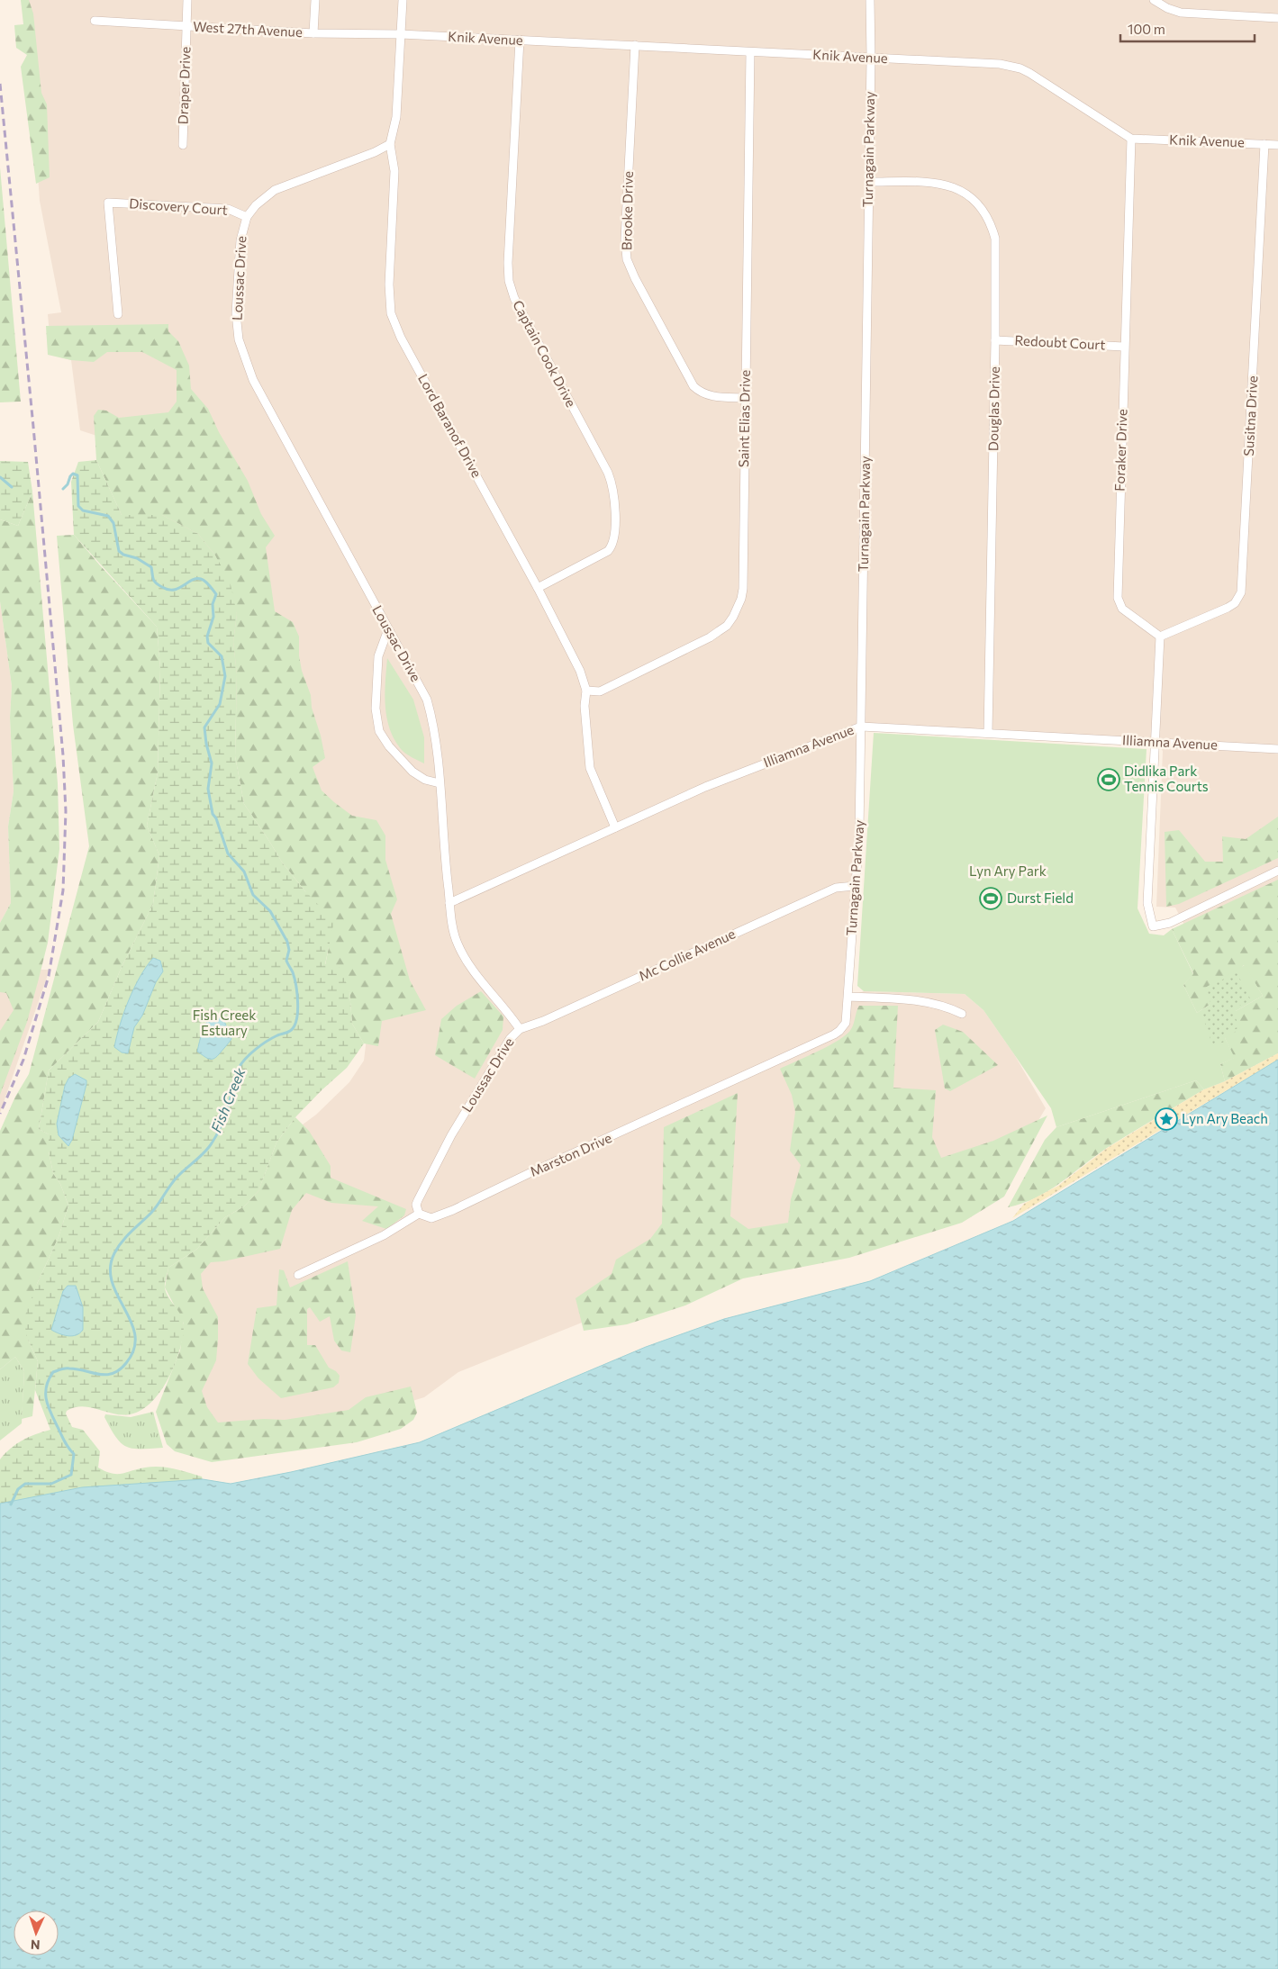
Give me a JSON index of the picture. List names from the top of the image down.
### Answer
{
  "streets": {
    "street": [
      "West 27th Avenue",
      "Knik Avenue",
      "Draper Drive",
      "Turnagain Parkway",
      "Discovery Court",
      "Brooke Drive",
      "Loussac Drive",
      "Redoubt Court",
      "Captain Cook Drive",
      "Douglas Drive",
      "Susitna Drive",
      "Saint Elias Drive",
      "Lord Baranof Drive",
      "Foraker Drive",
      "Illiamna Avenue",
      "Mc Collie Avenue",
      "Marston Drive"
    ]
  },
  "crossings": [
    ["West 27th Avenue", "Knik Avenue"],
    ["West 27th Avenue", "Draper Drive"],
    ["West 27th Avenue", "Lord Baranof Drive"],
    ["Knik Avenue", "Turnagain Parkway"],
    ["Knik Avenue", "Brooke Drive"],
    ["Knik Avenue", "Captain Cook Drive"],
    ["Knik Avenue", "Susitna Drive"],
    ["Knik Avenue", "Saint Elias Drive"],
    ["Knik Avenue", "Lord Baranof Drive"],
    ["Knik Avenue", "Foraker Drive"],
    ["Turnagain Parkway", "Douglas Drive"],
    ["Turnagain Parkway", "Illiamna Avenue"],
    ["Turnagain Parkway", "Mc Collie Avenue"],
    ["Turnagain Parkway", "Marston Drive"],
    ["Discovery Court", "Loussac Drive"],
    ["Brooke Drive", "Saint Elias Drive"],
    ["Loussac Drive", "Lord Baranof Drive"],
    ["Loussac Drive", "Illiamna Avenue"],
    ["Loussac Drive", "Mc Collie Avenue"],
    ["Loussac Drive", "Marston Drive"],
    ["Redoubt Court", "Douglas Drive"],
    ["Redoubt Court", "Foraker Drive"],
    ["Captain Cook Drive", "Lord Baranof Drive"],
    ["Douglas Drive", "Illiamna Avenue"],
    ["Susitna Drive", "Foraker Drive"],
    ["Saint Elias Drive", "Lord Baranof Drive"],
    ["Lord Baranof Drive", "Illiamna Avenue"]
  ],
  "water": ["Fish Creek"],
  "parks": ["Lyn Ary Park", "Fish Creek Estuary"],
  "places": {
    "sports": ["Didlika Park Tennis Courts", "Durst Field"],
    "place": ["Lyn Ary Beach"]
  },
  "scale_bar": "100 m",
  "north": "bottom"
}
